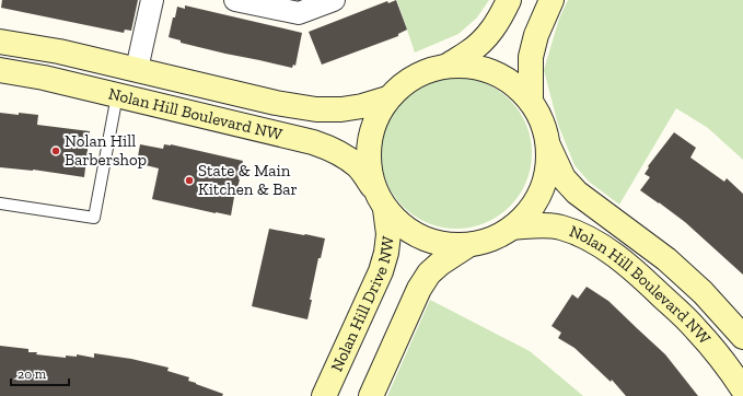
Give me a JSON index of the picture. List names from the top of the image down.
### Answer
{
  "streets": {
    "street": ["Nolan Hill Boulevard NW", "Nolan Hill Drive NW"]
  },
  "places": ["Nolan Hill Barbershop", "State & Main Kitchen & Bar"],
  "scale_bar": "20 m"
}
